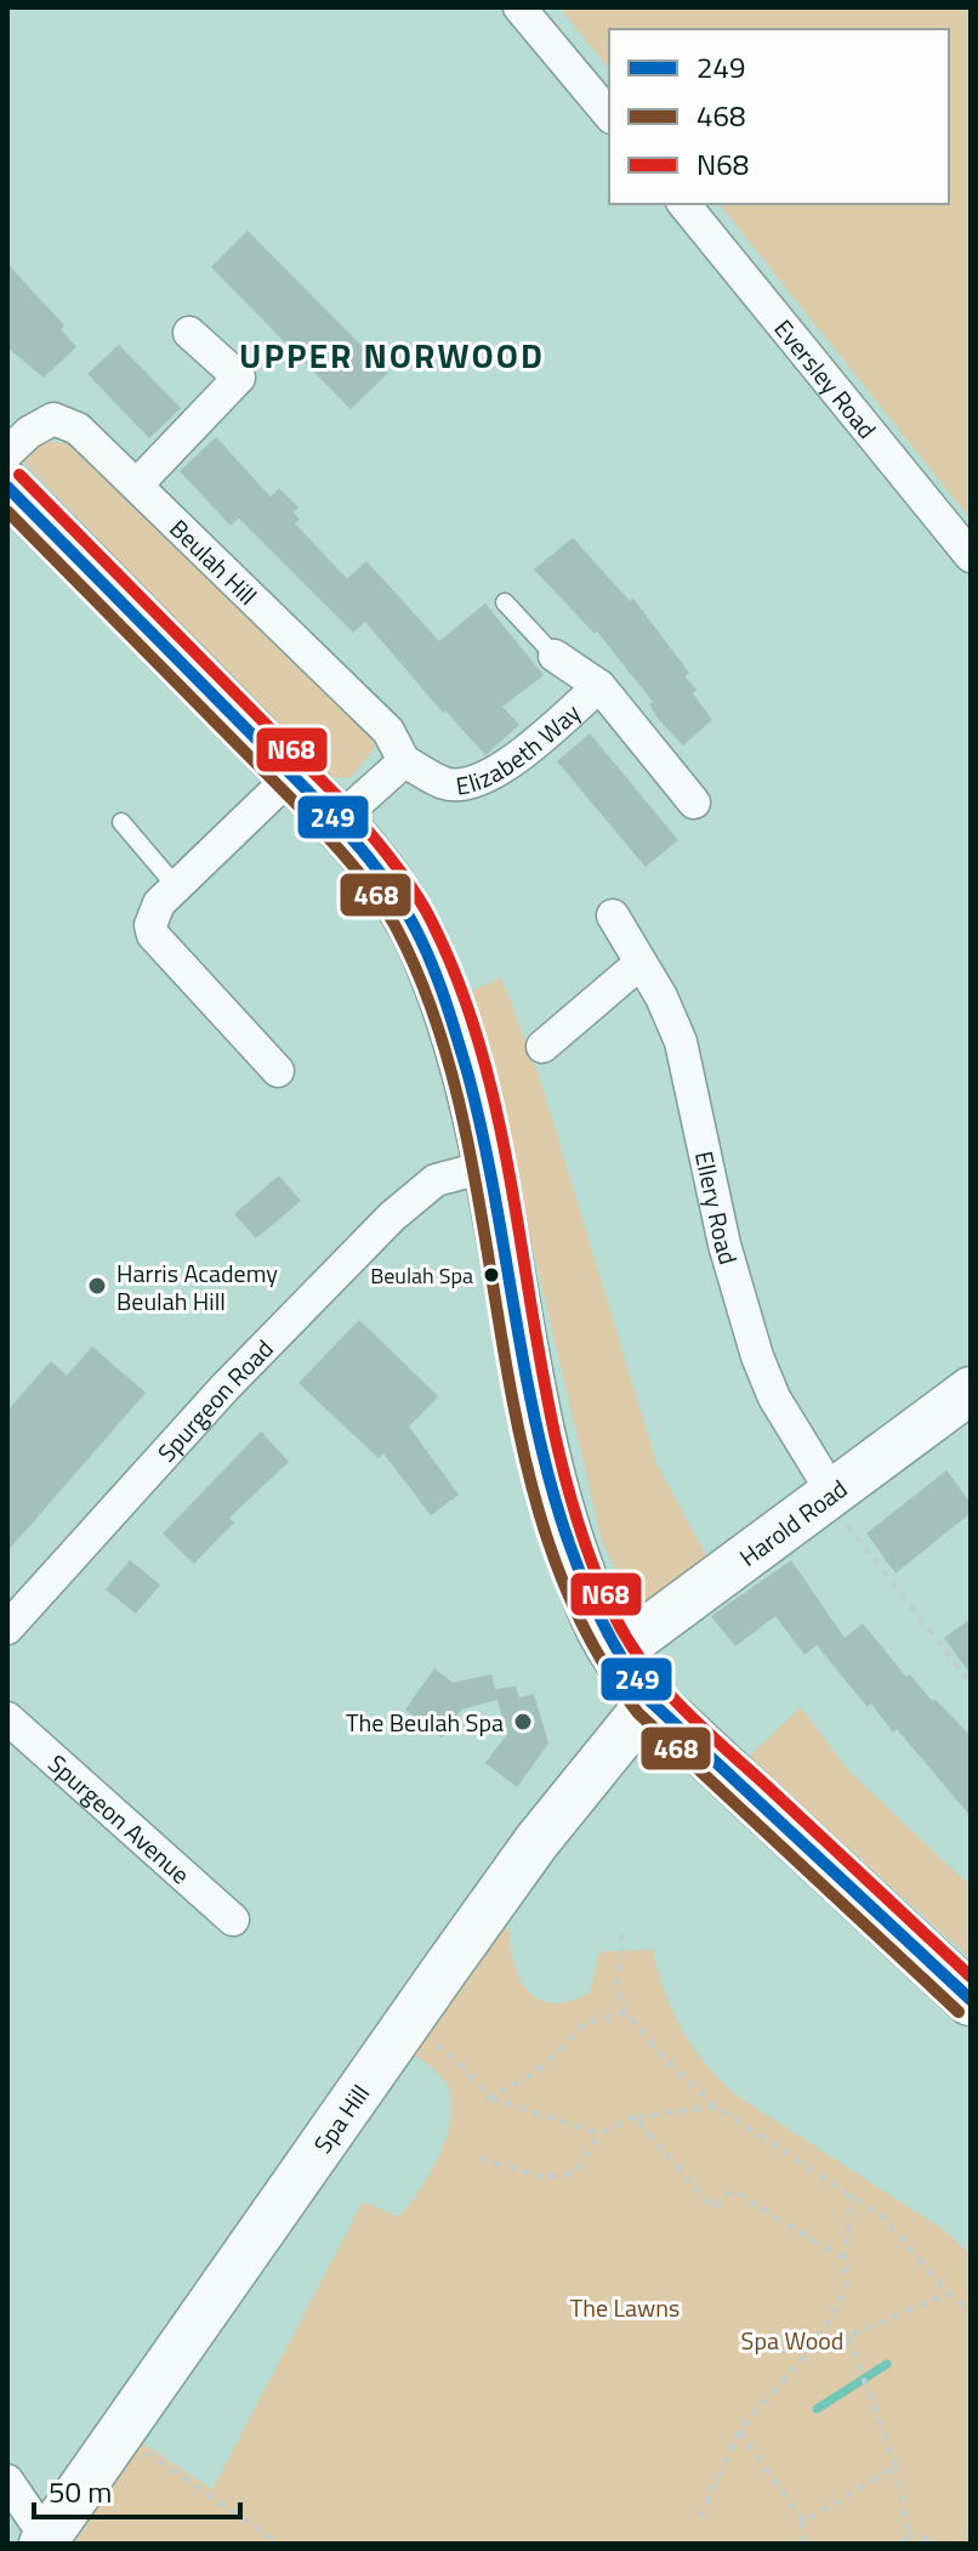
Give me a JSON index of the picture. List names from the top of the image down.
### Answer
{
  "streets": {
    "street": [
      "Eversley Road",
      "Beulah Hill",
      "Elizabeth Way",
      "Ellery Road",
      "Spurgeon Road",
      "Harold Road",
      "Spurgeon Avenue",
      "Spa Hill"
    ]
  },
  "crossings": [
    ["Beulah Hill", "Elizabeth Way"],
    ["Ellery Road", "Harold Road"]
  ],
  "districts": ["UPPER NORWOOD"],
  "parks": ["The Lawns", "Spa Wood"],
  "places": ["Beulah Spa", "Harris Academy Beulah Hill", "The Beulah Spa"],
  "lines": ["transit line N68", "transit line 249", "transit line 468"],
  "legend": ["249", "468", "N68"],
  "scale_bar": "50 m"
}
